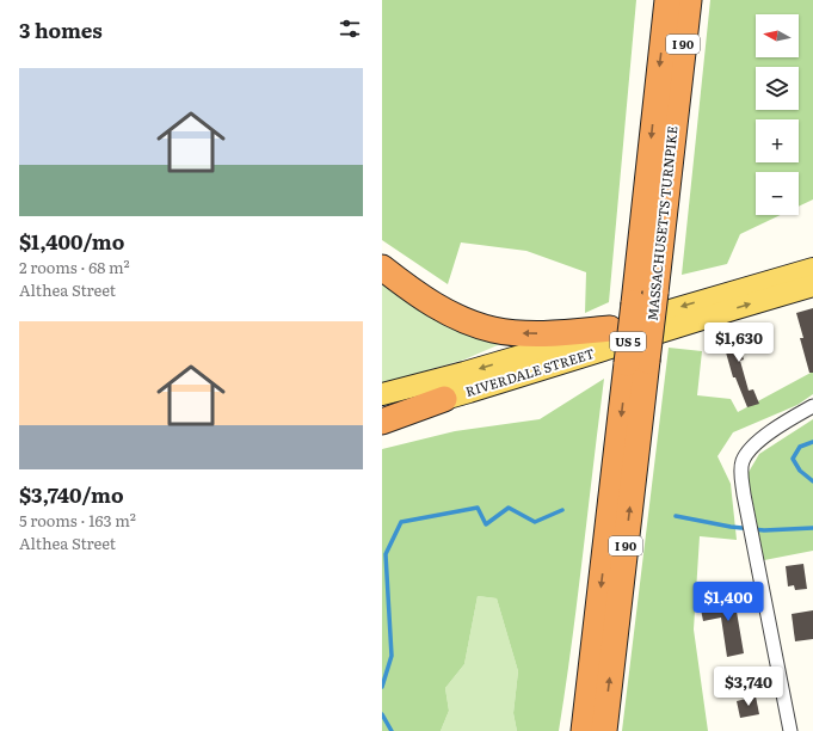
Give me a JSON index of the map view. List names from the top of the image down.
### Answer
{
  "streets": {
    "highway": ["I 90", "MASSACHUSETTS TURNPIKE"],
    "main road": ["US 5", "RIVERDALE STREET"]
  },
  "north": "left",
  "page": {
    "heading": "3 homes",
    "map_buttons": ["+", "−"],
    "list": [
      {
        "name": "$1,400/mo",
        "note": "2 rooms · 68 m² · Althea Street"
      },
      {
        "name": "$3,740/mo",
        "note": "5 rooms · 163 m² · Althea Street"
      }
    ],
    "price": ["$1,630", "$1,400", "$3,740"]
  }
}
